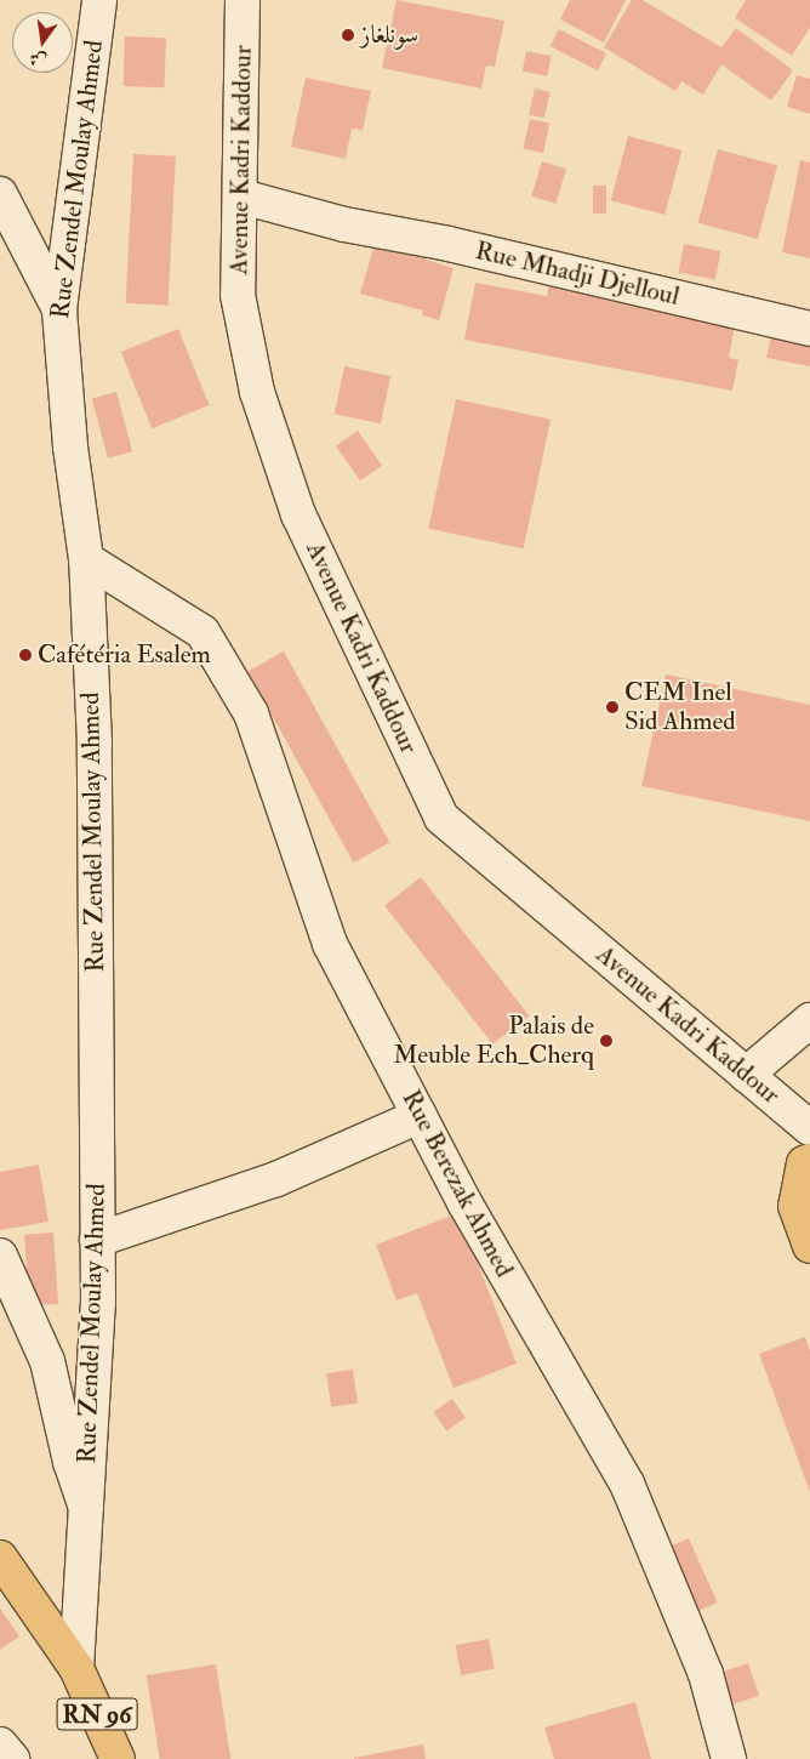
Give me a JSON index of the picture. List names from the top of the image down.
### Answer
{
  "streets": {
    "main road": ["RN 96"],
    "street": [
      "Avenue Kadri Kaddour",
      "Rue Zendel Moulay Ahmed",
      "Rue Mhadji Djelloul",
      "Rue Berezak Ahmed"
    ]
  },
  "crossings": [
    ["Avenue Kadri Kaddour", "Rue Mhadji Djelloul"],
    ["Rue Zendel Moulay Ahmed", "Rue Berezak Ahmed"],
    ["Rue Zendel Moulay Ahmed", "RN 96"]
  ],
  "places": [
    "سونلغاز",
    "Cafétéria Esalem",
    "CEM Inel Sid Ahmed",
    "Palais de Meuble Ech_Cherq"
  ],
  "north": "bottom"
}
